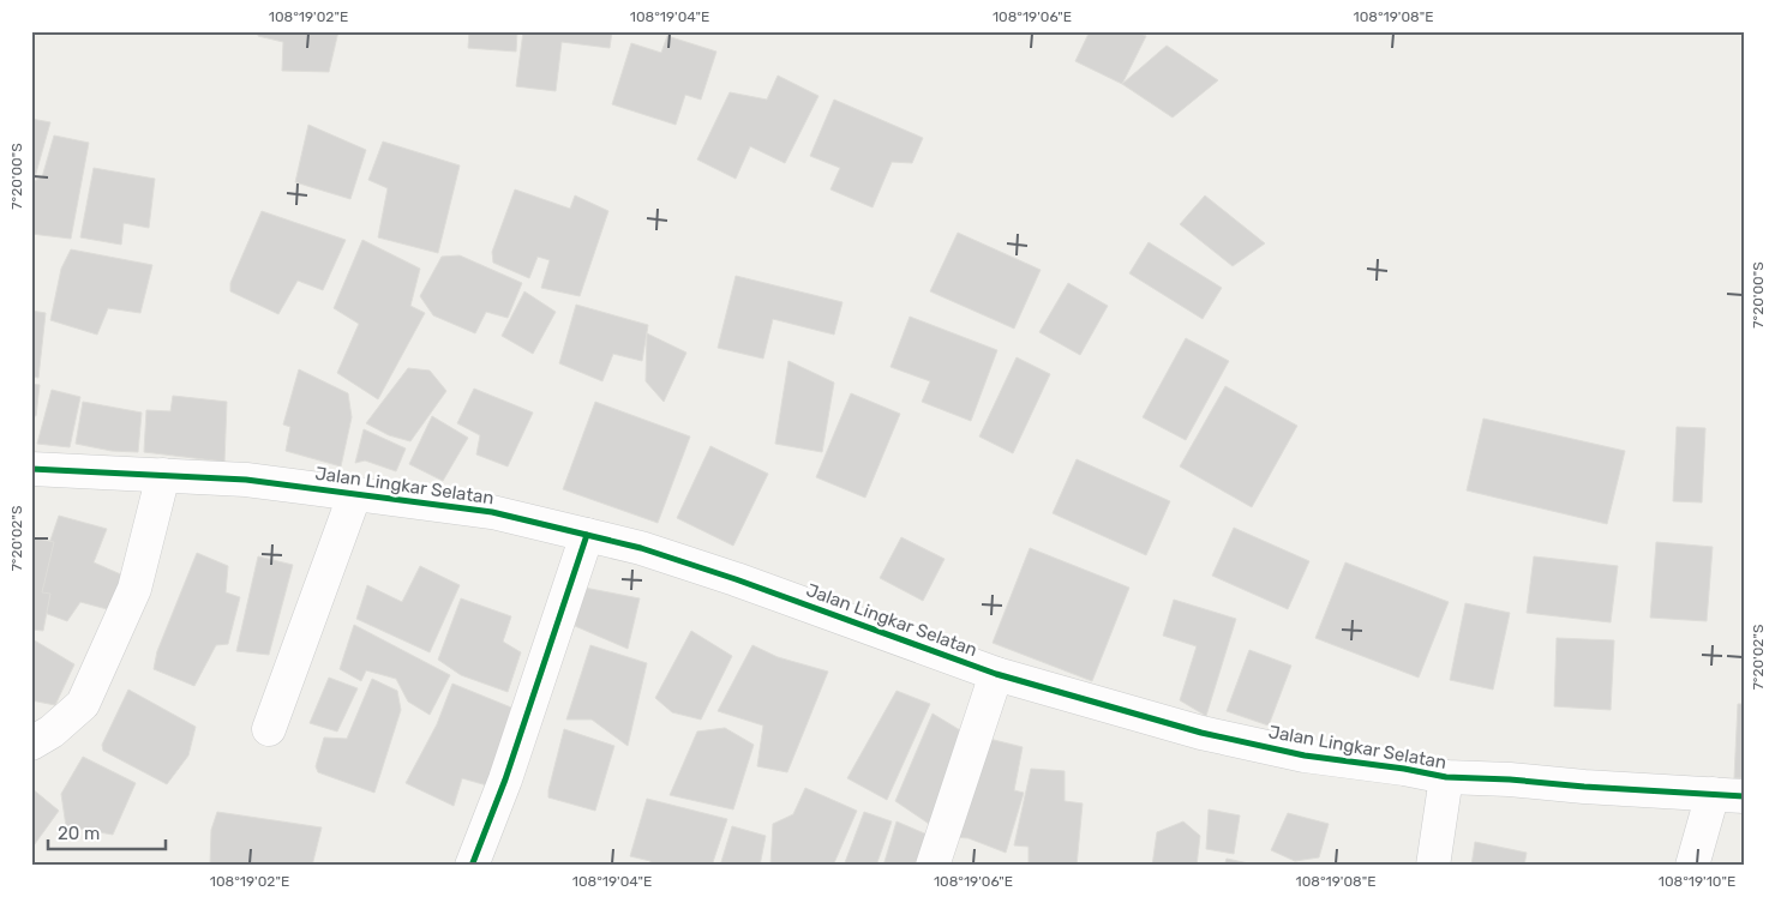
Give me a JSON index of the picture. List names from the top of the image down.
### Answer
{
  "streets": {
    "street": ["Jalan Lingkar Selatan"]
  },
  "scale_bar": "20 m",
  "coordinates": [
    "108°19'02\"E",
    "108°19'04\"E",
    "108°19'06\"E",
    "108°19'08\"E",
    "7°20'00\"S",
    "7°20'02\"S",
    "108°19'10\"E"
  ]
}
